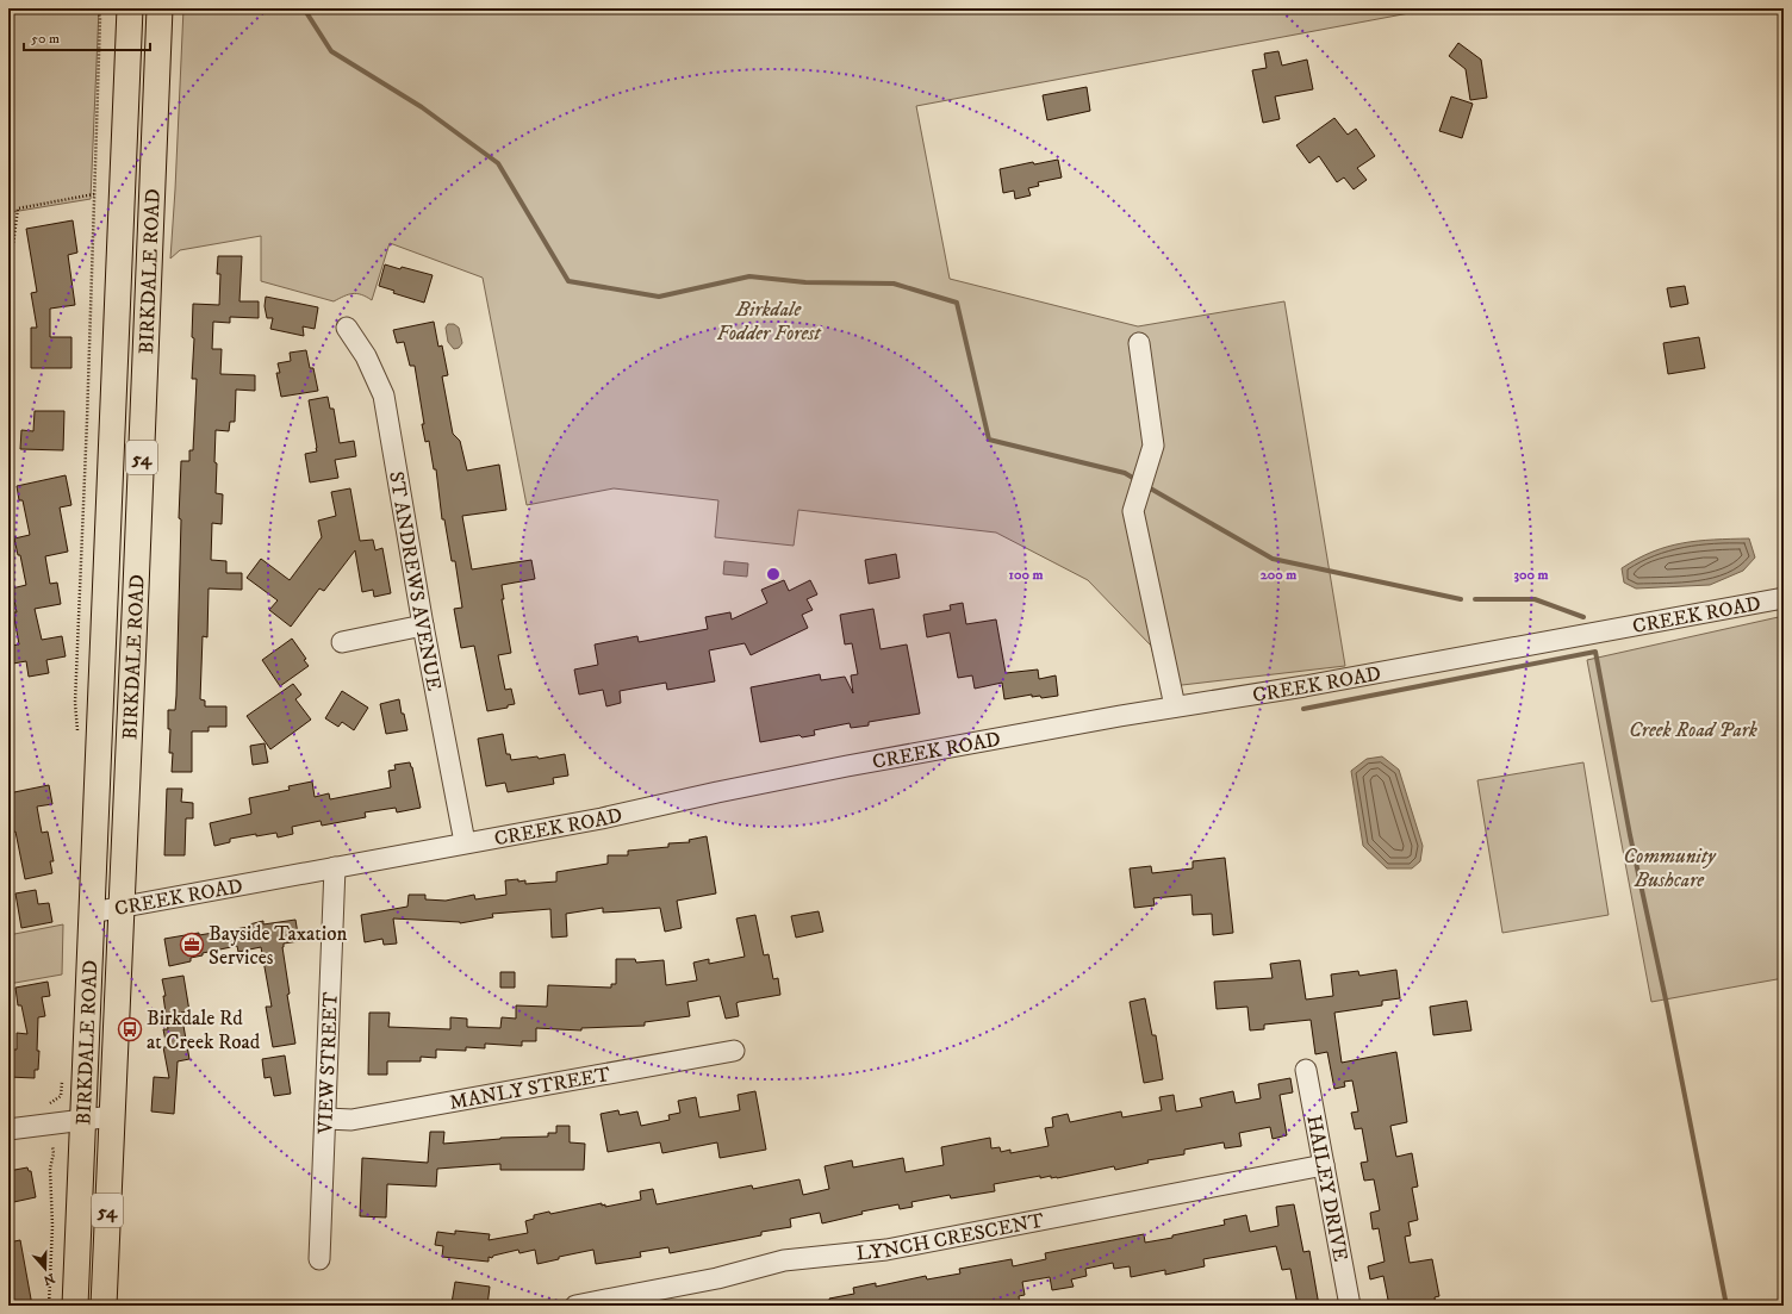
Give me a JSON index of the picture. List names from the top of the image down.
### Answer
{
  "streets": {
    "main road": ["BIRKDALE ROAD", "54"],
    "street": [
      "ST ANDREWS AVENUE",
      "CREEK ROAD",
      "VIEW STREET",
      "MANLY STREET",
      "HAILEY DRIVE",
      "LYNCH CRESCENT"
    ]
  },
  "crossings": [
    ["BIRKDALE ROAD", "CREEK ROAD"],
    ["ST ANDREWS AVENUE", "CREEK ROAD"],
    ["CREEK ROAD", "VIEW STREET"],
    ["VIEW STREET", "MANLY STREET"],
    ["HAILEY DRIVE", "LYNCH CRESCENT"]
  ],
  "parks": ["Birkdale Fodder Forest", "Creek Road Park", "Community Bushcare"],
  "places": {
    "office": ["Bayside Taxation Services"],
    "bus stop": ["Birkdale Rd at Creek Road"]
  },
  "scale_bar": "50 m",
  "north": "bottom",
  "rings": ["100 m", "200 m", "300 m"]
}
